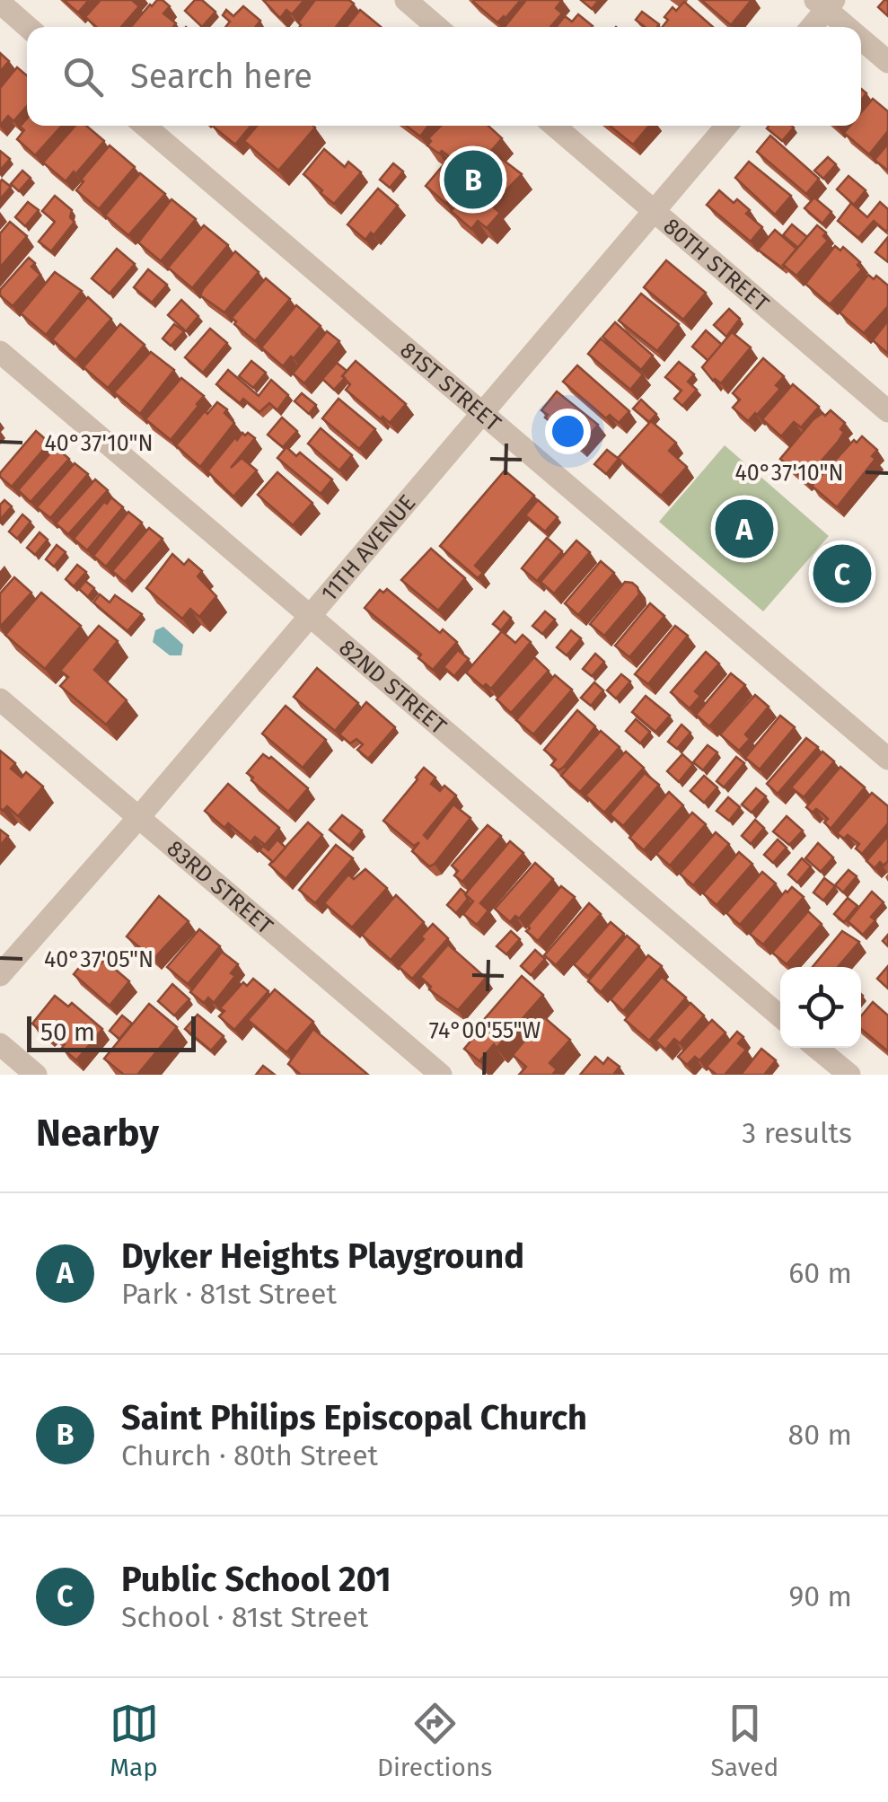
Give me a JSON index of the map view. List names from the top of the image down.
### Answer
{
  "streets": {
    "street": [
      "80TH STREET",
      "81ST STREET",
      "11TH AVENUE",
      "82ND STREET",
      "83RD STREET"
    ]
  },
  "crossings": [
    ["80TH STREET", "11TH AVENUE"],
    ["81ST STREET", "11TH AVENUE"],
    ["11TH AVENUE", "82ND STREET"],
    ["11TH AVENUE", "83RD STREET"]
  ],
  "scale_bar": "50 m",
  "page": {
    "search": "Search here",
    "pins": ["B", "A", "C"],
    "scale": "50 m",
    "heading": ["Nearby", "3 results"],
    "list": [
      {
        "mark": "A",
        "name": "Dyker Heights Playground",
        "note": "Park · 81st Street",
        "value": "60 m"
      },
      {
        "mark": "B",
        "name": "Saint Philips Episcopal Church",
        "note": "Church · 80th Street",
        "value": "80 m"
      },
      {
        "mark": "C",
        "name": "Public School 201",
        "note": "School · 81st Street",
        "value": "90 m"
      }
    ],
    "nav": ["Map", "Directions", "Saved"]
  },
  "coordinates": ["40°37'10\"N", "40°37'05\"N", "74°00'55\"W"]
}
